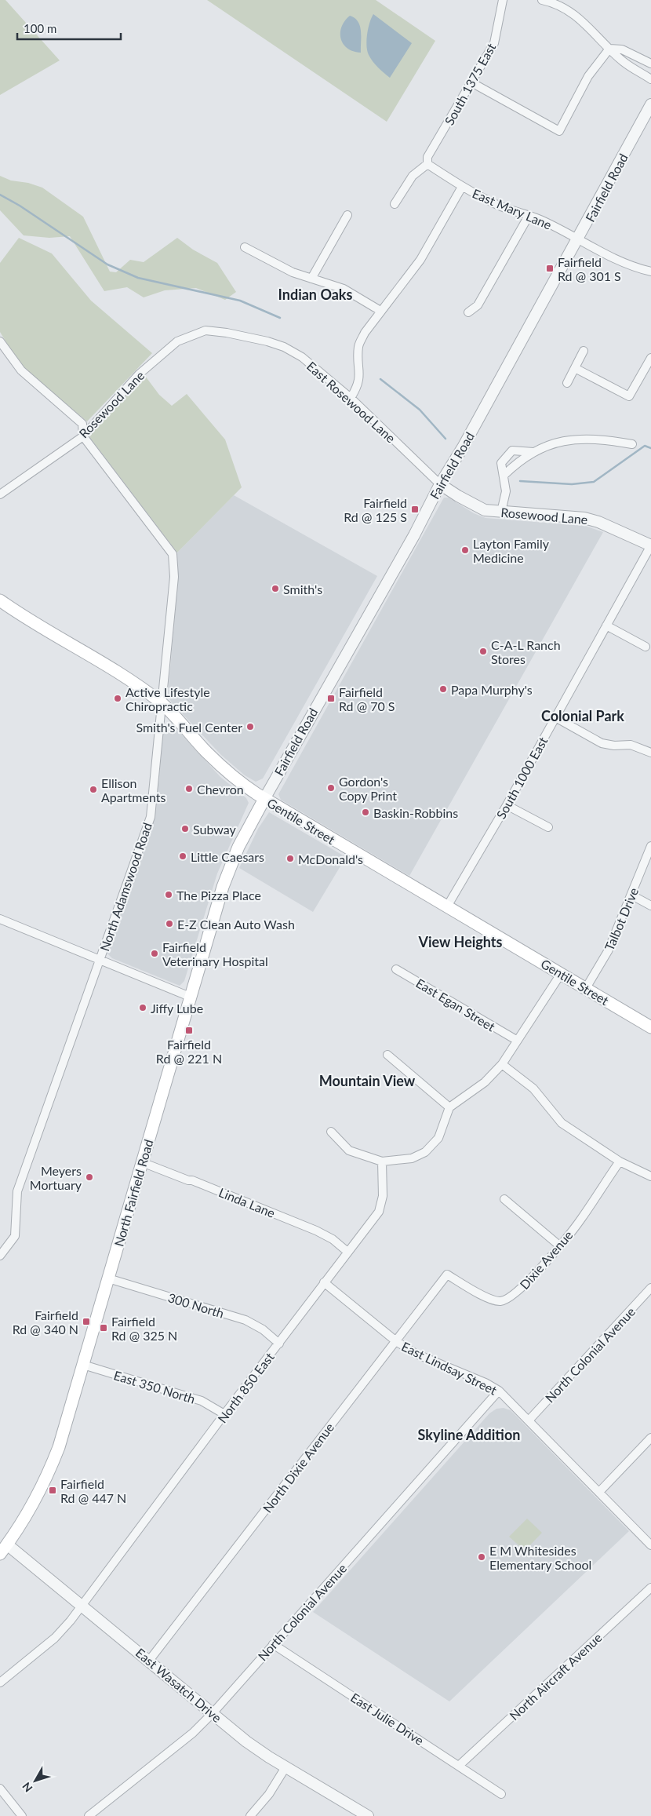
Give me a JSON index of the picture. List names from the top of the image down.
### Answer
{
  "streets": {
    "main road": ["Fairfield Road", "Gentile Street", "North Fairfield Road"],
    "street": [
      "South 1375 East",
      "East Mary Lane",
      "East Rosewood Lane",
      "Rosewood Lane",
      "South 1000 East",
      "North Adamswood Road",
      "Talbot Drive",
      "East Egan Street",
      "Linda Lane",
      "Dixie Avenue",
      "300 North",
      "North Colonial Avenue",
      "East Lindsay Street",
      "East 350 North",
      "North 850 East",
      "North Dixie Avenue",
      "North Aircraft Avenue",
      "East Wasatch Drive",
      "East Julie Drive"
    ]
  },
  "crossings": [
    ["South 1375 East", "East Mary Lane"],
    ["Fairfield Road", "East Mary Lane"],
    ["Fairfield Road", "East Rosewood Lane"],
    ["Fairfield Road", "Rosewood Lane"],
    ["Fairfield Road", "Gentile Street"],
    ["Fairfield Road", "North Fairfield Road"],
    ["East Rosewood Lane", "Rosewood Lane"],
    ["Rosewood Lane", "South 1000 East"],
    ["Rosewood Lane", "North Adamswood Road"],
    ["South 1000 East", "Gentile Street"],
    ["Gentile Street", "North Adamswood Road"],
    ["Gentile Street", "Talbot Drive"],
    ["North Fairfield Road", "Linda Lane"],
    ["North Fairfield Road", "300 North"],
    ["North Fairfield Road", "East 350 North"],
    ["North Fairfield Road", "East Wasatch Drive"],
    ["Linda Lane", "North 850 East"],
    ["Dixie Avenue", "North Dixie Avenue"],
    ["300 North", "North 850 East"],
    ["North Colonial Avenue", "East Lindsay Street"],
    ["North Colonial Avenue", "East Wasatch Drive"],
    ["North Colonial Avenue", "East Julie Drive"],
    ["East Lindsay Street", "North 850 East"],
    ["East Lindsay Street", "North Dixie Avenue"],
    ["East 350 North", "North 850 East"],
    ["North 850 East", "East Wasatch Drive"],
    ["North Dixie Avenue", "East Wasatch Drive"],
    ["North Aircraft Avenue", "East Julie Drive"]
  ],
  "districts": [
    "Indian Oaks",
    "Colonial Park",
    "View Heights",
    "Mountain View",
    "Skyline Addition"
  ],
  "places": {
    "transit": [
      "Fairfield Rd @ 301 S",
      "Fairfield Rd @ 125 S",
      "Fairfield Rd @ 70 S",
      "Fairfield Rd @ 221 N",
      "Fairfield Rd @ 340 N",
      "Fairfield Rd @ 325 N",
      "Fairfield Rd @ 447 N"
    ],
    "other": [
      "Layton Family Medicine",
      "Smith's",
      "C-A-L Ranch Stores",
      "Papa Murphy's",
      "Active Lifestyle Chiropractic",
      "Smith's Fuel Center",
      "Gordon's Copy Print",
      "Chevron",
      "Ellison Apartments",
      "Baskin-Robbins",
      "Subway",
      "Little Caesars",
      "McDonald's",
      "The Pizza Place",
      "E-Z Clean Auto Wash",
      "Fairfield Veterinary Hospital",
      "Jiffy Lube",
      "Meyers Mortuary",
      "E M Whitesides Elementary School"
    ]
  },
  "scale_bar": "100 m",
  "north": "bottom left"
}
